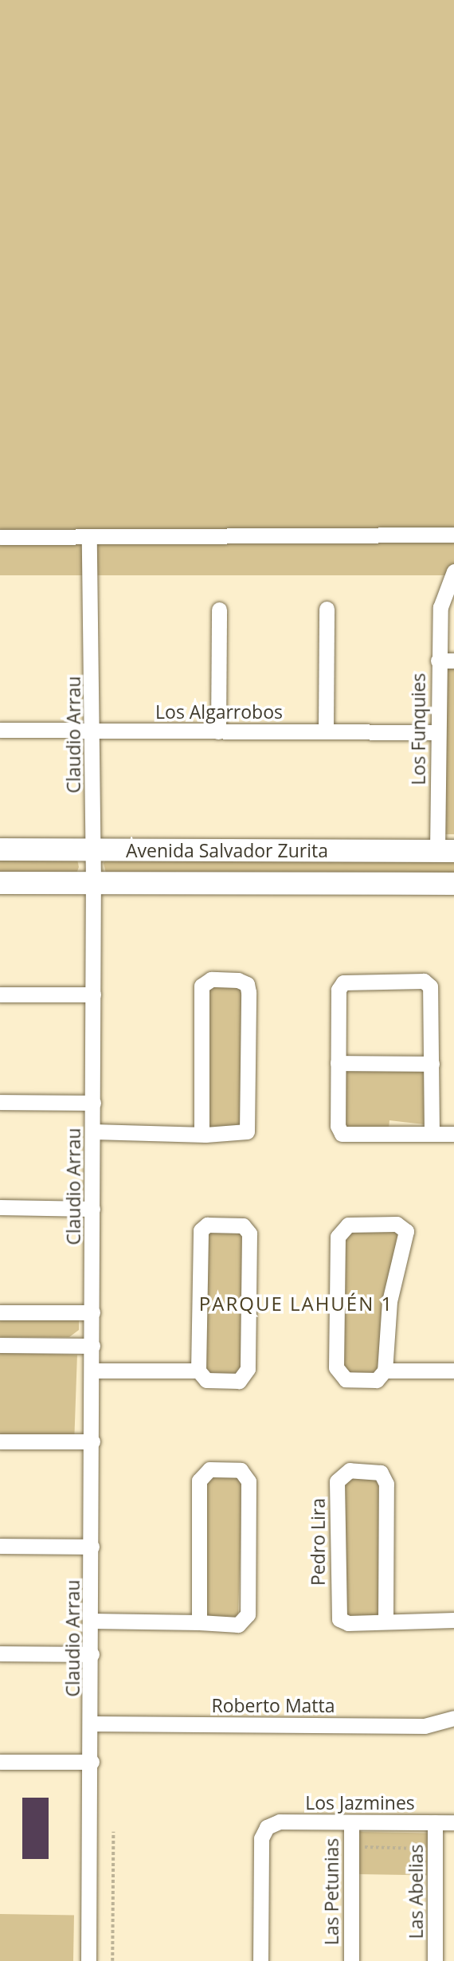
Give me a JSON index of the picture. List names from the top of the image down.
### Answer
{
  "streets": {
    "main road": ["Avenida Salvador Zurita"],
    "street": [
      "Los Algarrobos",
      "Los Funquies",
      "Claudio Arrau",
      "Pedro Lira",
      "Roberto Matta",
      "Los Jazmines",
      "Las Petunias",
      "Las Abelias"
    ]
  },
  "crossings": [
    ["Los Algarrobos", "Los Funquies"],
    ["Los Algarrobos", "Claudio Arrau"],
    ["Los Funquies", "Avenida Salvador Zurita"],
    ["Claudio Arrau", "Avenida Salvador Zurita"],
    ["Claudio Arrau", "Roberto Matta"],
    ["Los Jazmines", "Las Petunias"],
    ["Los Jazmines", "Las Abelias"]
  ],
  "districts": ["PARQUE LAHUÉN 1"]
}
